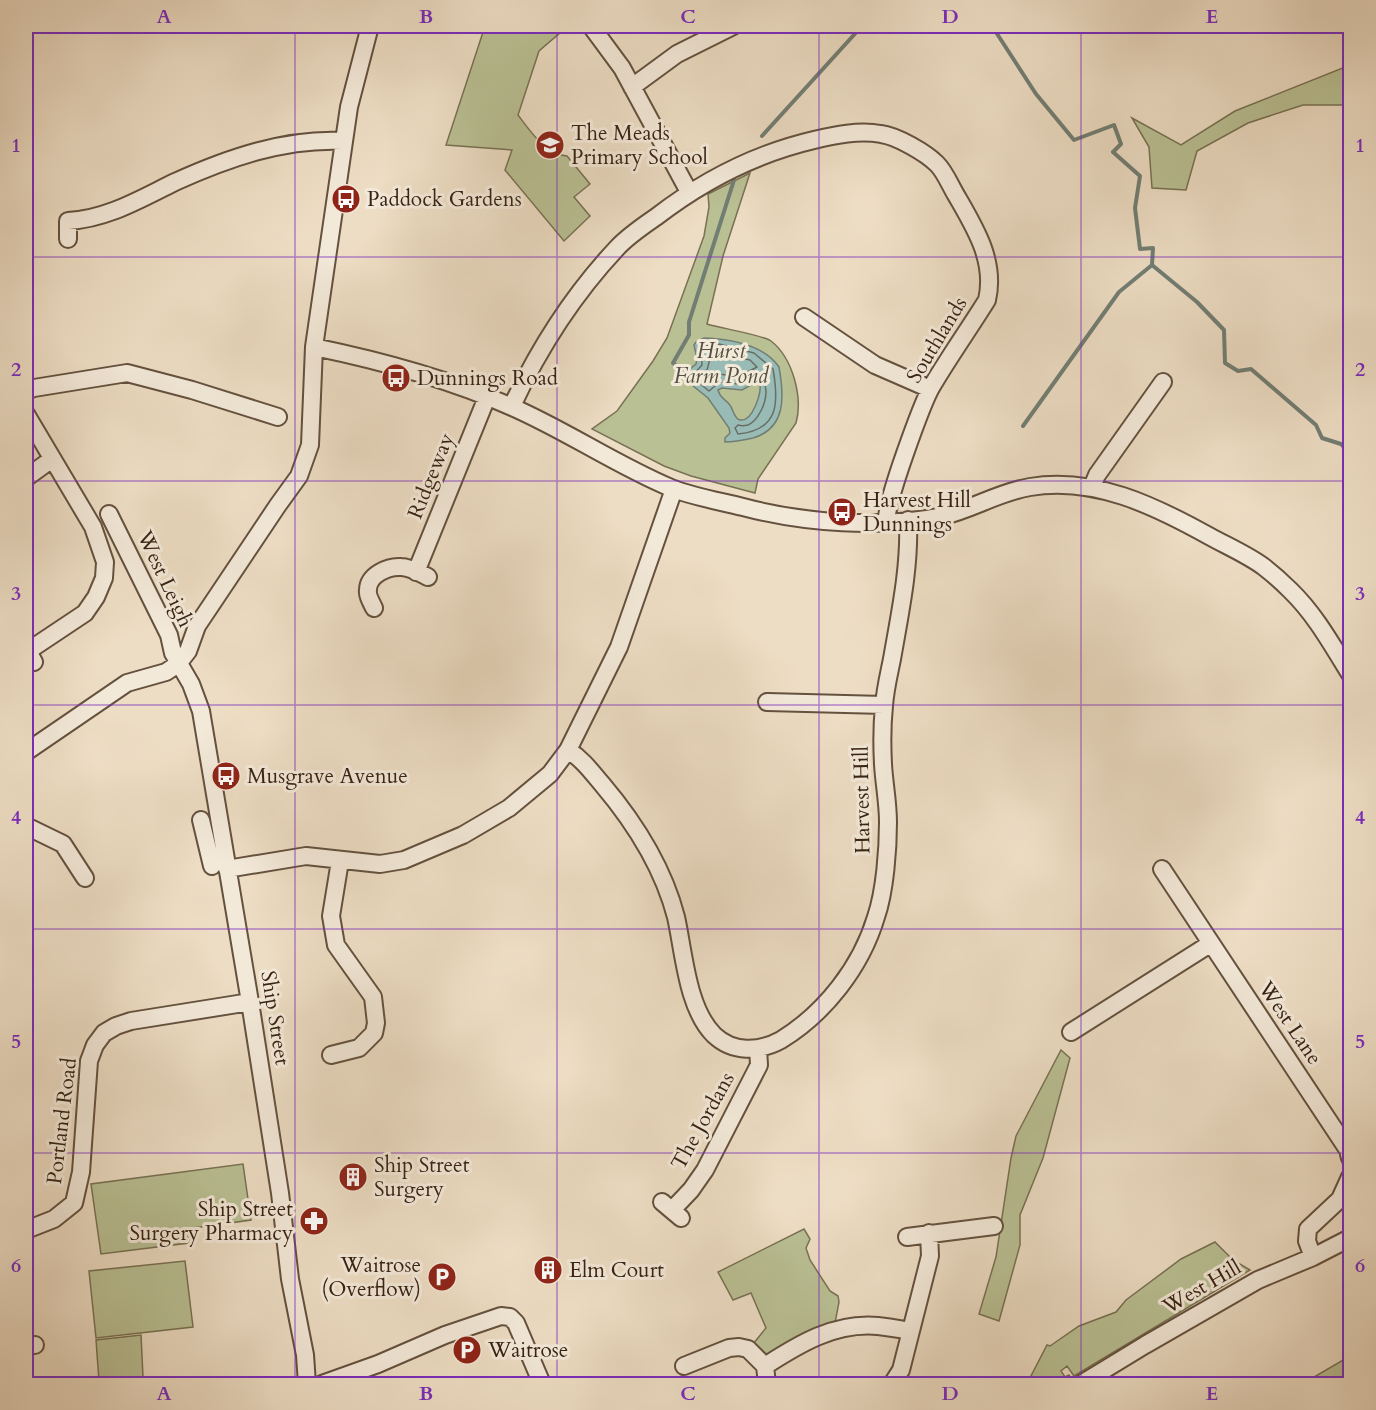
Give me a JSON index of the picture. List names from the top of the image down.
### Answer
{
  "streets": {
    "street": [
      "Southlands",
      "Ridgeway",
      "West Leigh",
      "Harvest Hill",
      "Ship Street",
      "West Lane",
      "Portland Road",
      "The Jordans",
      "West Hill"
    ]
  },
  "crossings": [
    ["West Leigh", "Ship Street"],
    ["Harvest Hill", "The Jordans"],
    ["Ship Street", "Portland Road"]
  ],
  "water": ["Hurst Farm Pond"],
  "places": {
    "school or university": ["The Meads Primary School"],
    "bus stop": [
      "Paddock Gardens",
      "Dunnings Road",
      "Harvest Hill Dunnings",
      "Musgrave Avenue"
    ],
    "building": ["Ship Street Surgery", "Elm Court"],
    "pharmacy": ["Ship Street Surgery Pharmacy"],
    "parking": ["Waitrose (Overflow)", "Waitrose"]
  },
  "grid": {
    "columns": [
      "A",
      "B",
      "C",
      "D",
      "E"
    ],
    "rows": [
      "1",
      "2",
      "3",
      "4",
      "5",
      "6"
    ]
  }
}
